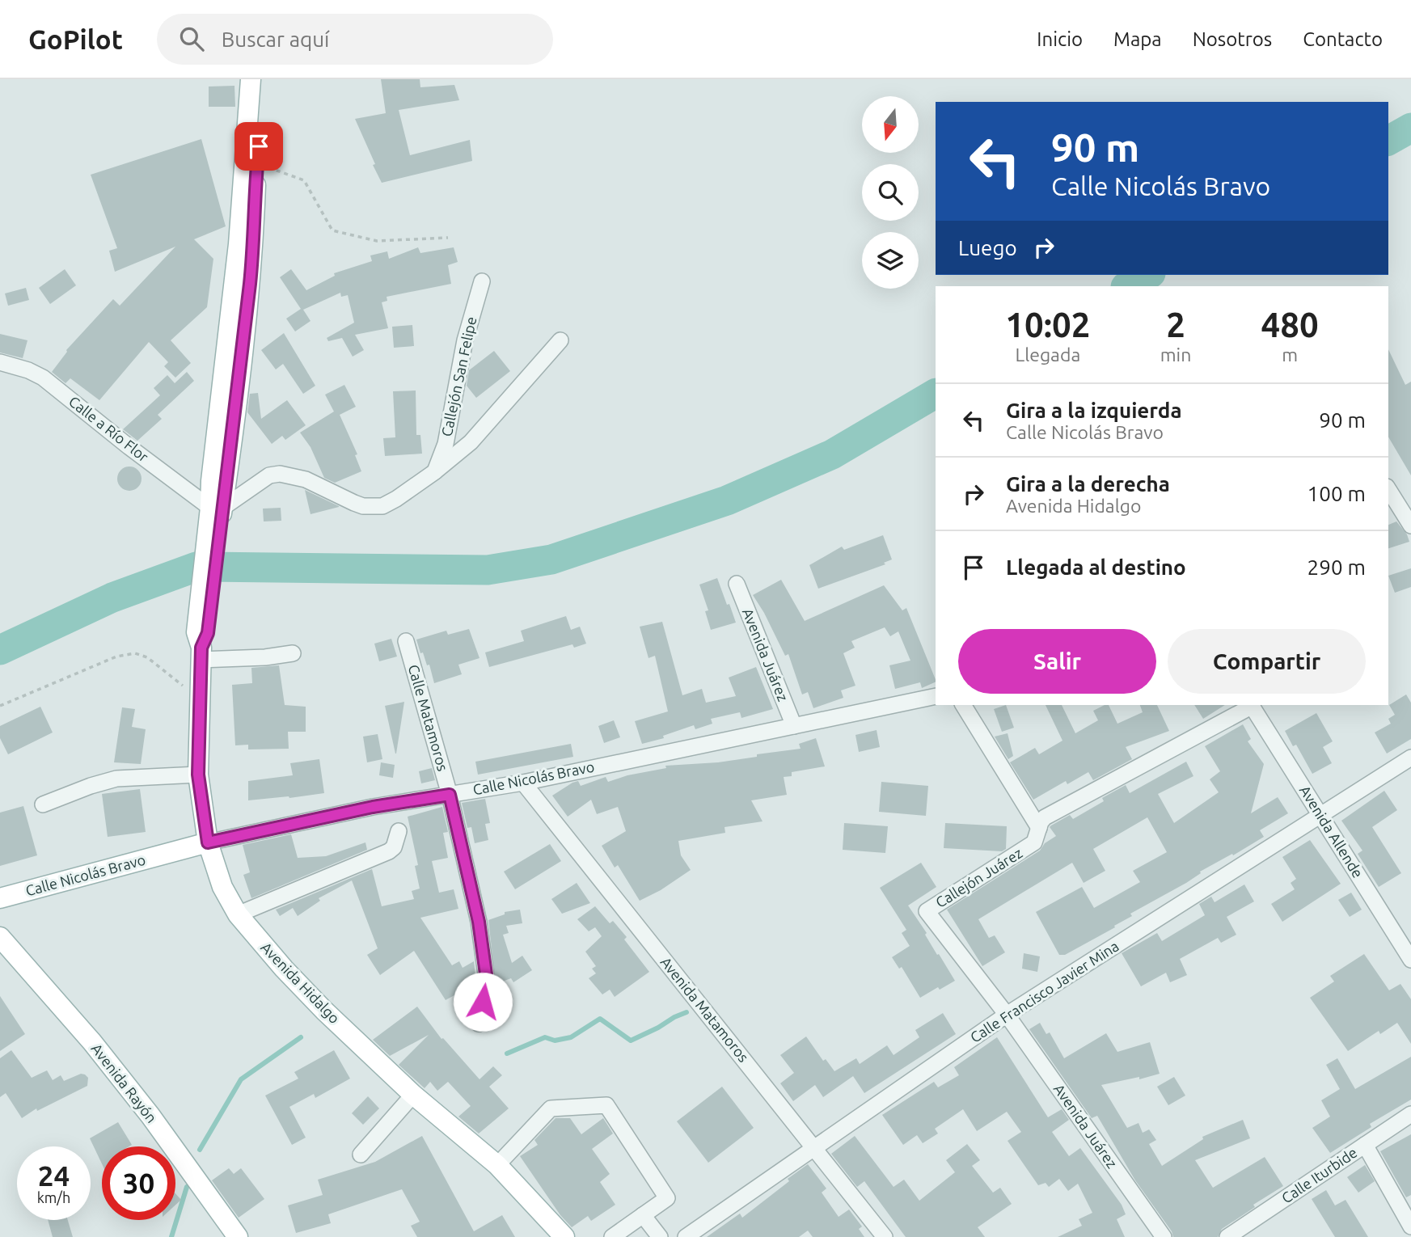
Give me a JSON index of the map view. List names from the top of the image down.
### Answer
{
  "streets": {
    "main road": ["Calle Nicolás Bravo", "Avenida Hidalgo", "Avenida Rayón"],
    "street": [
      "Callejón San Felipe",
      "Calle a Río Flor",
      "Avenida Juárez",
      "Calle Matamoros",
      "Avenida Allende",
      "Callejón Juárez",
      "Calle Francisco Javier Mina",
      "Avenida Matamoros",
      "Calle Iturbide"
    ]
  },
  "crossings": [
    ["Calle a Río Flor", "Avenida Hidalgo"],
    ["Avenida Juárez", "Calle Nicolás Bravo"],
    ["Avenida Juárez", "Callejón Juárez"],
    ["Avenida Juárez", "Calle Francisco Javier Mina"],
    ["Calle Matamoros", "Calle Nicolás Bravo"],
    ["Calle Nicolás Bravo", "Avenida Hidalgo"],
    ["Calle Nicolás Bravo", "Avenida Matamoros"],
    ["Avenida Allende", "Calle Francisco Javier Mina"],
    ["Callejón Juárez", "Calle Francisco Javier Mina"],
    ["Calle Francisco Javier Mina", "Avenida Matamoros"]
  ],
  "north": "bottom",
  "page": {
    "header": "GoPilot",
    "search": "Buscar aquí",
    "nav": [
      "Inicio",
      "Mapa",
      "Nosotros",
      "Contacto"
    ],
    "turn": ["90 m", "Calle Nicolás Bravo"],
    "then": "Luego",
    "eta": [
      "10:02",
      "Llegada",
      "2",
      "min",
      "480",
      "m"
    ],
    "list": [
      {
        "name": "Gira a la izquierda",
        "note": "Calle Nicolás Bravo",
        "value": "90 m"
      },
      {
        "name": "Gira a la derecha",
        "note": "Avenida Hidalgo",
        "value": "100 m"
      },
      {
        "name": "Llegada al destino",
        "value": "290 m"
      }
    ],
    "buttons": ["Salir", "Compartir"],
    "speed": "24 km/h",
    "limit": "30"
  }
}
